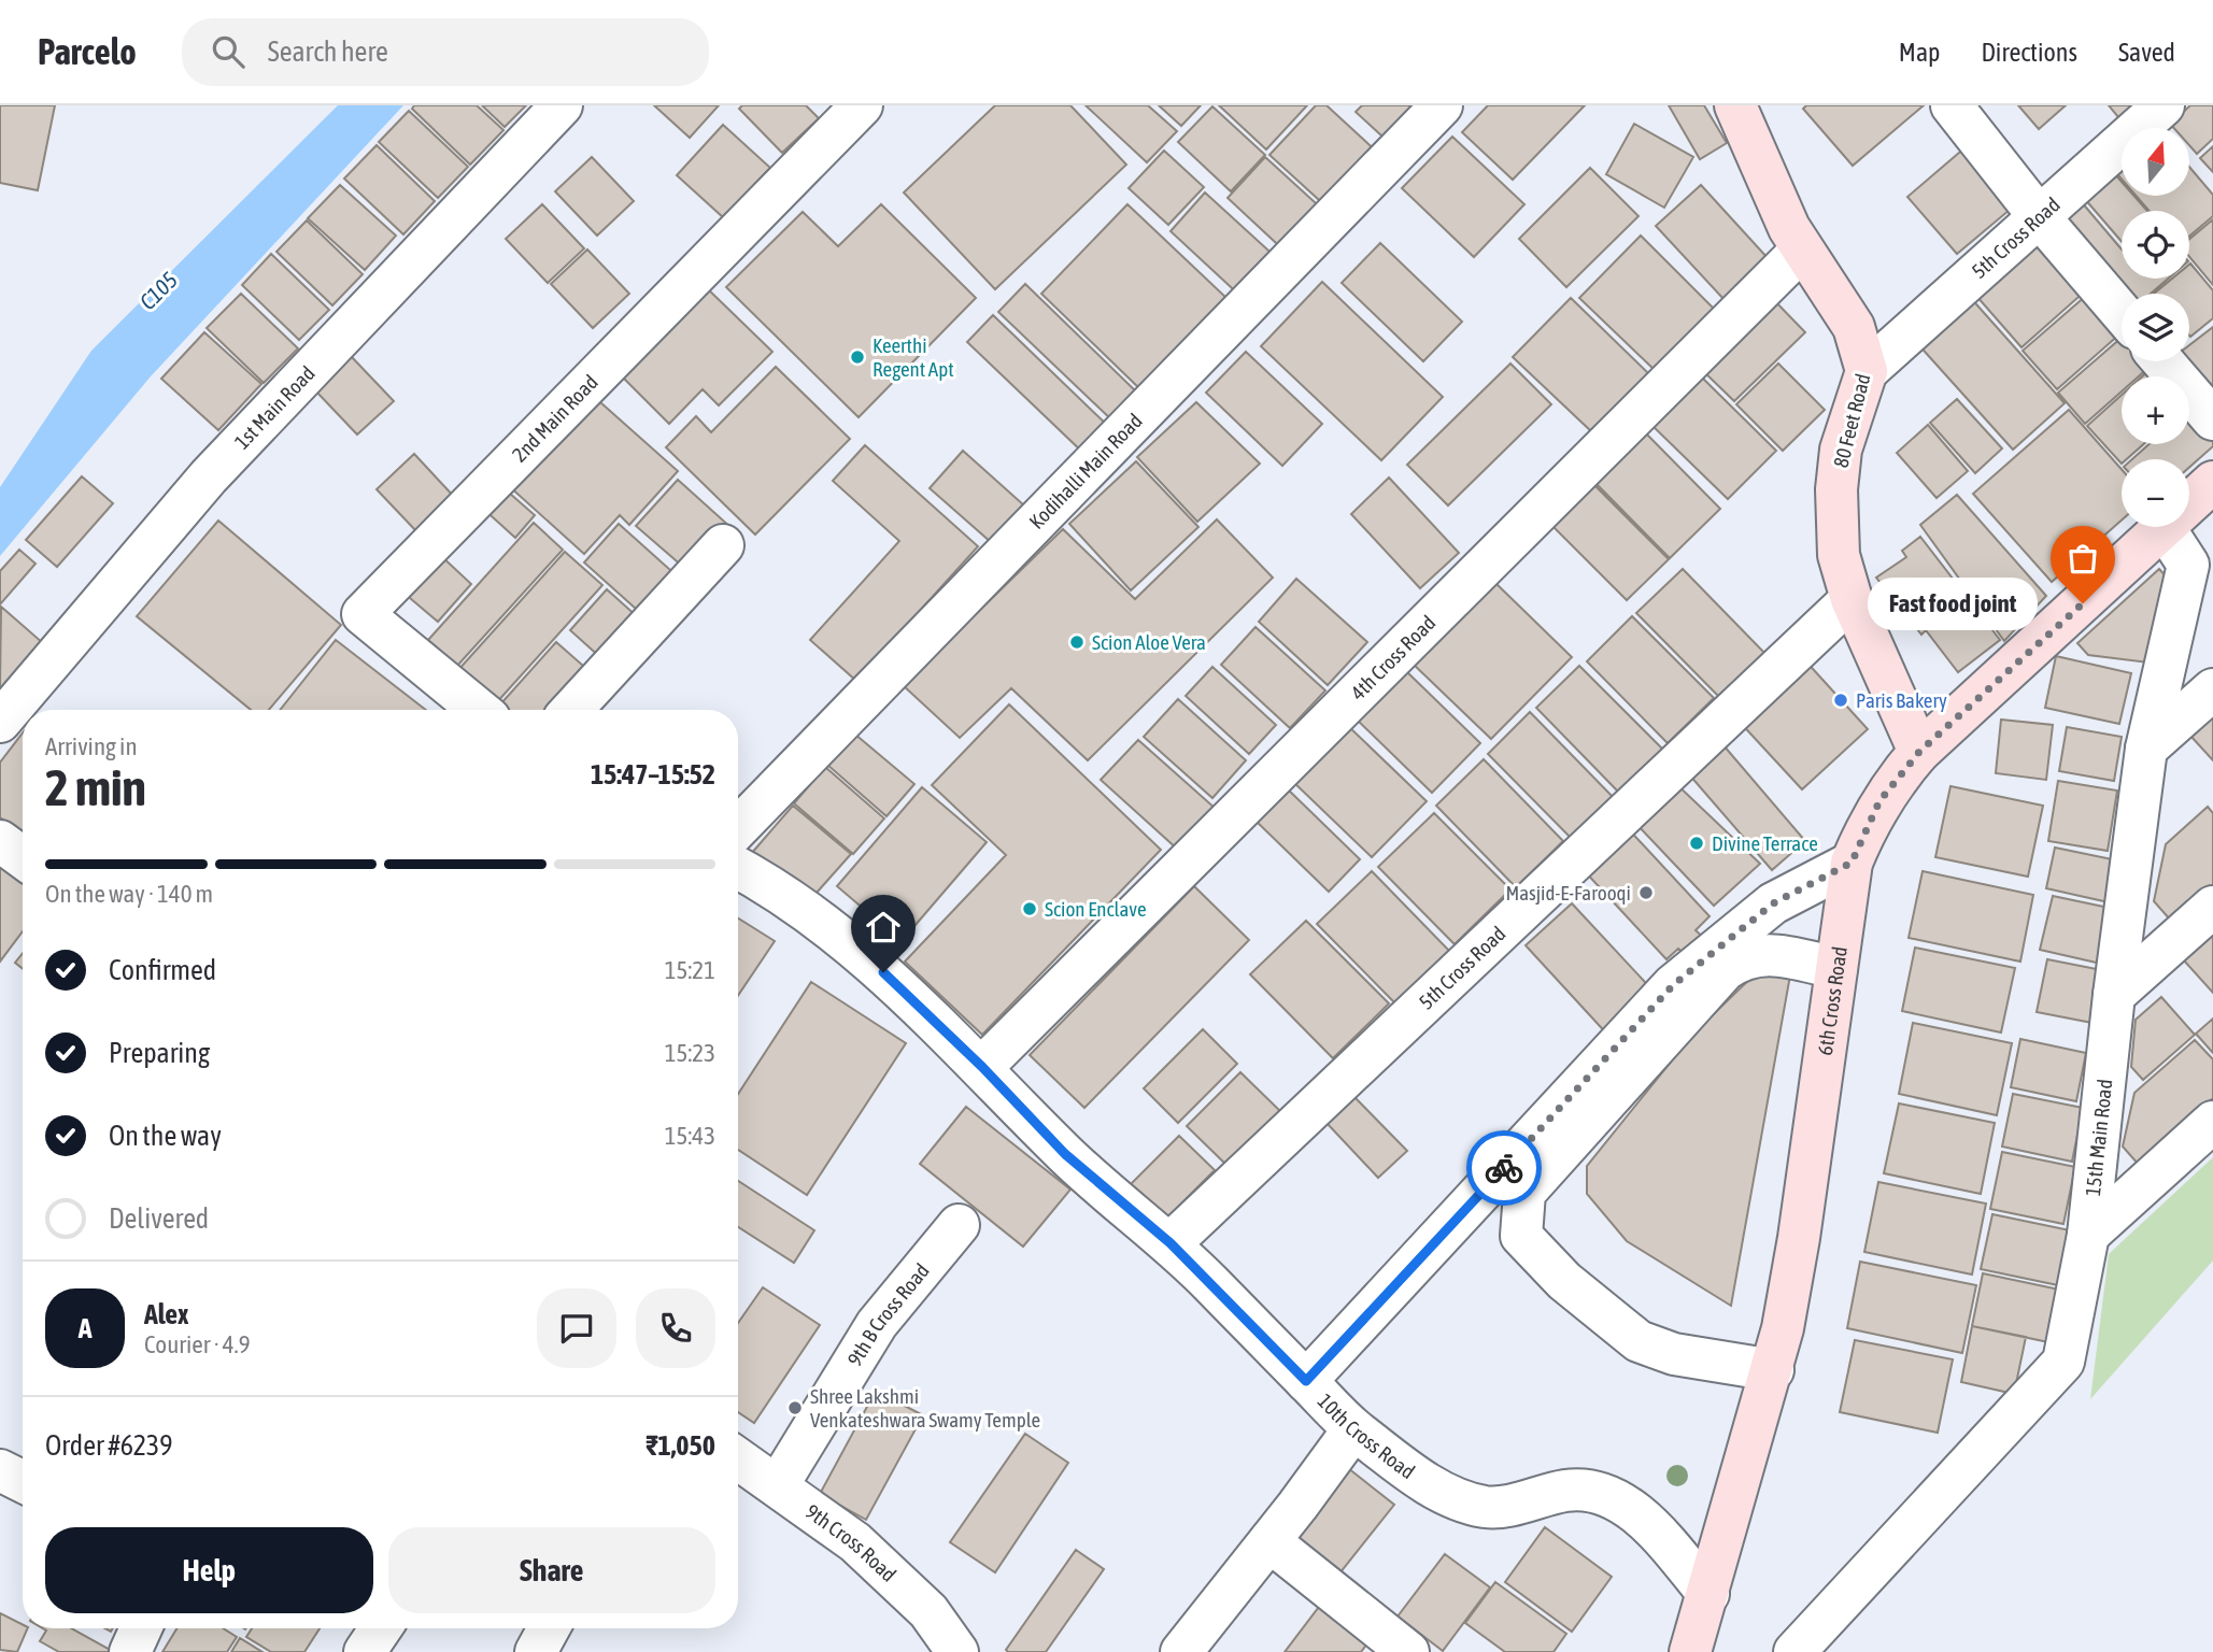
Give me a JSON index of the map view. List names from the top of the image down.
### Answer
{
  "streets": {
    "street": [
      "5th Cross Road",
      "1st Main Road",
      "2nd Main Road",
      "80 Feet Road",
      "Kodihalli Main Road",
      "4th Cross Road",
      "6th Cross Road",
      "15th Main Road",
      "9th B Cross Road",
      "10th Cross Road",
      "9th Cross Road"
    ]
  },
  "crossings": [
    ["5th Cross Road", "80 Feet Road"],
    ["5th Cross Road", "10th Cross Road"],
    ["80 Feet Road", "4th Cross Road"],
    ["80 Feet Road", "6th Cross Road"],
    ["4th Cross Road", "10th Cross Road"],
    ["6th Cross Road", "15th Main Road"],
    ["6th Cross Road", "10th Cross Road"],
    ["9th B Cross Road", "9th Cross Road"]
  ],
  "water": ["C105"],
  "places": [
    "Keerthi Regent Apt",
    "Fast food joint",
    "Scion Aloe Vera",
    "Paris Bakery",
    "Divine Terrace",
    "Masjid-E-Farooqi",
    "Scion Enclave",
    "Shree Lakshmi Venkateshwara Swamy Temple"
  ],
  "north": "top",
  "page": {
    "header": "Parcelo",
    "search": "Search here",
    "nav": ["Map", "Directions", "Saved"],
    "map_buttons": ["+", "−"],
    "bubble": "Fast food joint",
    "heading": ["2 min", "Arriving in", "15:47–15:52"],
    "panel": [
      "Alex",
      "Courier · 4.9",
      "Order #6239",
      "₹1,050"
    ],
    "bar": "On the way · 140 m",
    "list": [
      ["Confirmed", "15:21"],
      ["Preparing", "15:23"],
      ["On the way", "15:43"],
      "Delivered"
    ],
    "round": "A",
    "buttons": ["Help", "Share"]
  }
}
